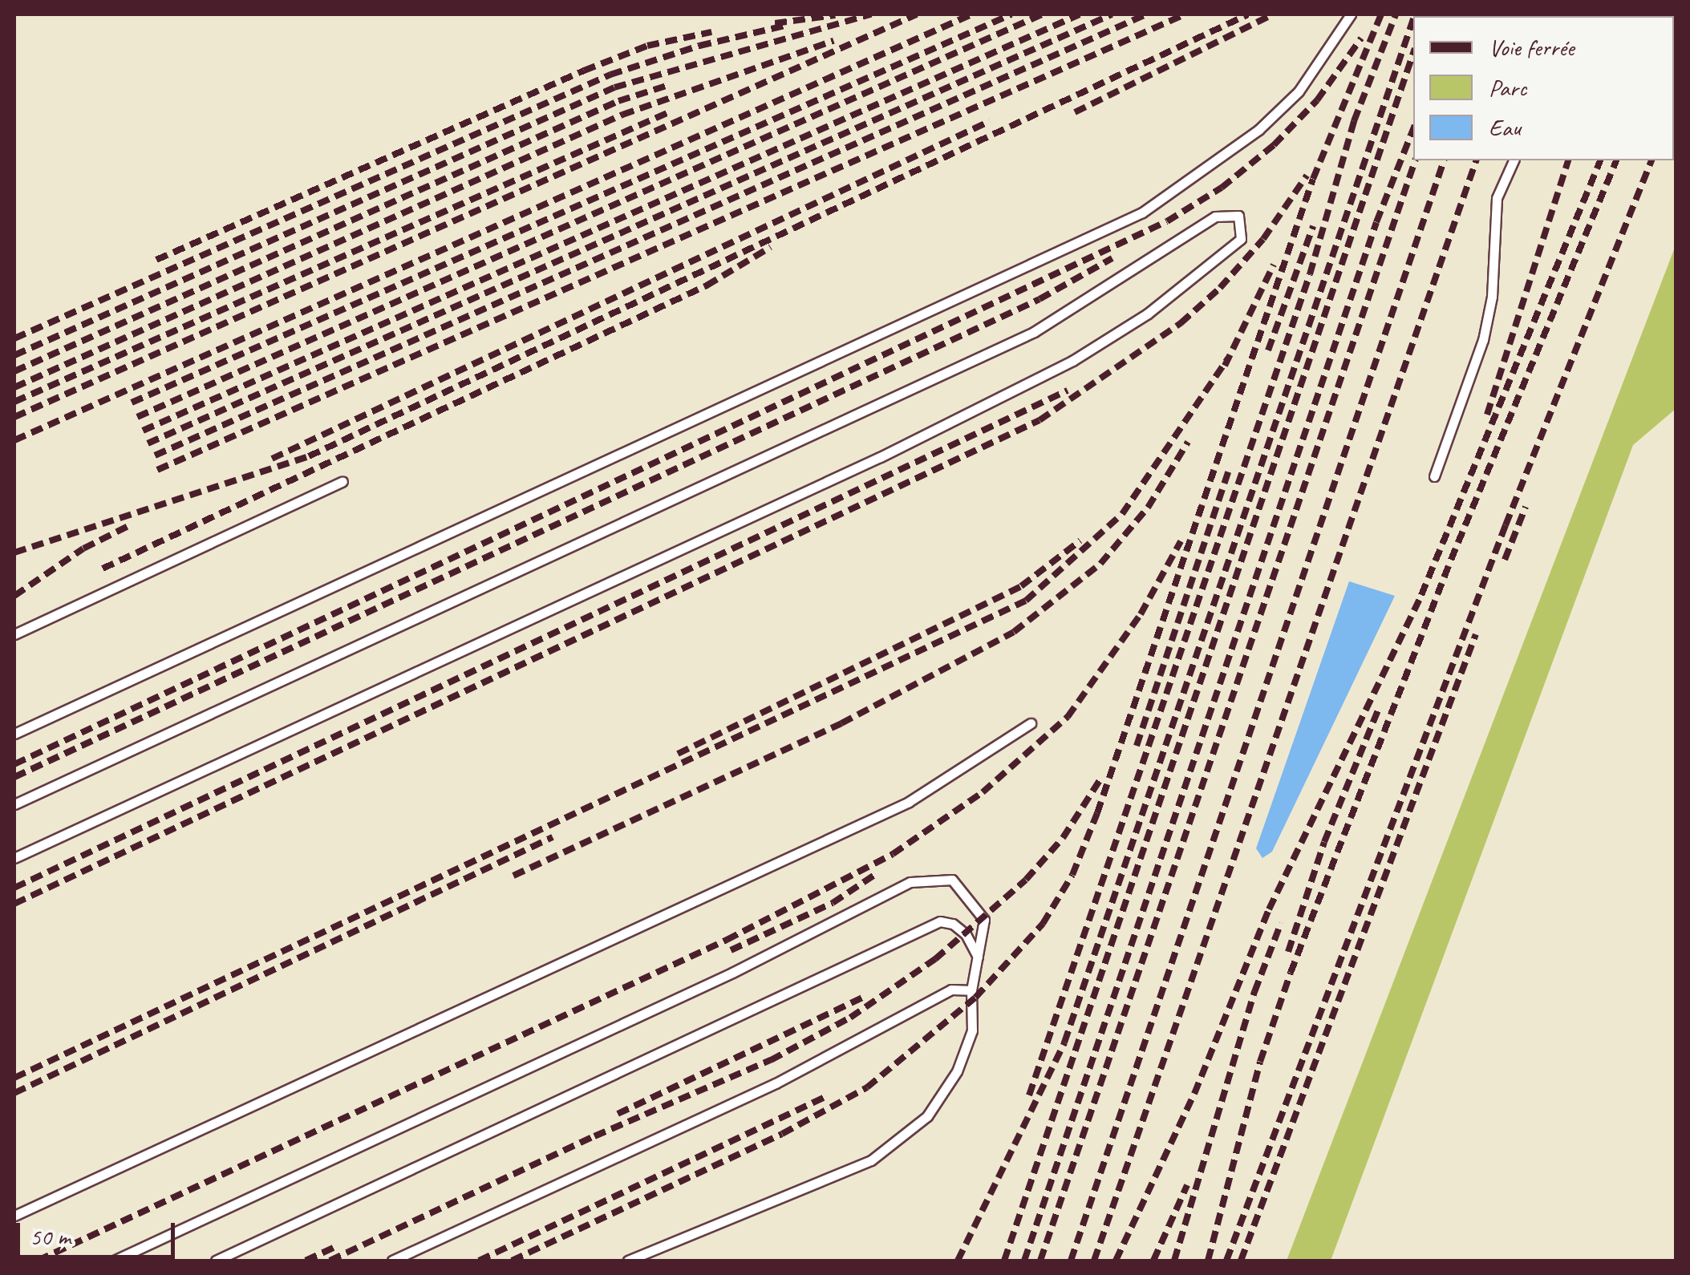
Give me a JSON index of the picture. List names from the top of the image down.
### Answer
{
  "legend": ["Voie ferrée", "Parc", "Eau"],
  "scale_bar": "50 m"
}
